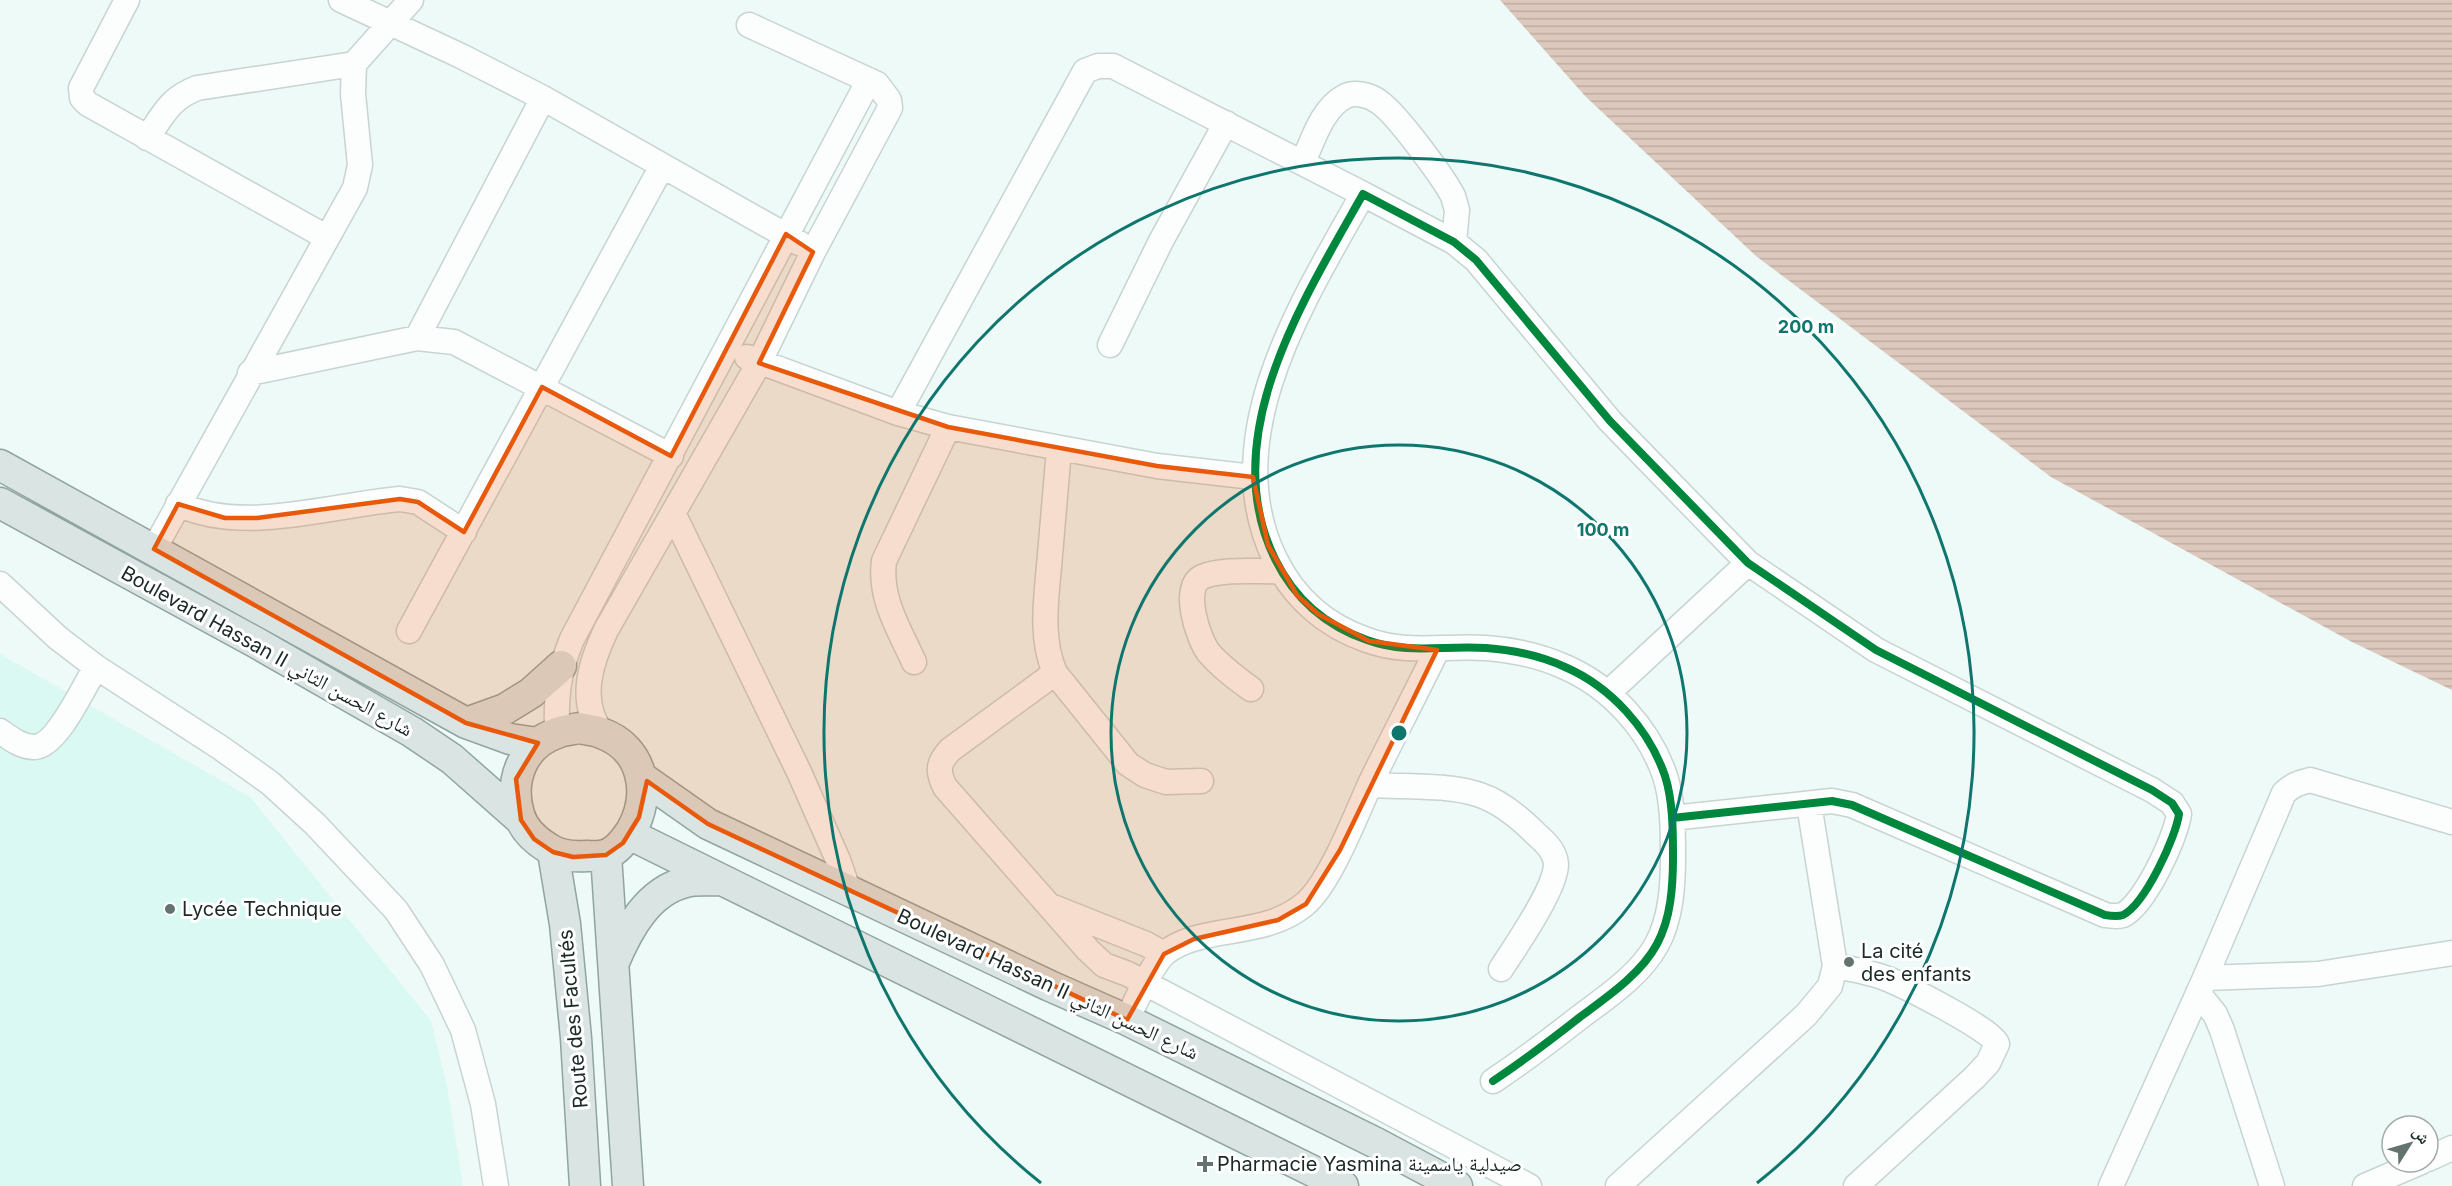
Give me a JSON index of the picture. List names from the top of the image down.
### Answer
{
  "streets": {
    "main road": ["Boulevard Hassan II شارع الحسن الثاني", "Route des Facultés"]
  },
  "crossings": [
    ["Boulevard Hassan II شارع الحسن الثاني", "Route des Facultés"]
  ],
  "places": {
    "other": ["Lycée Technique", "La cité des enfants"],
    "health": ["Pharmacie Yasmina صيدلية ياسمينة"]
  },
  "north": "top right",
  "rings": ["200 m", "100 m"]
}
